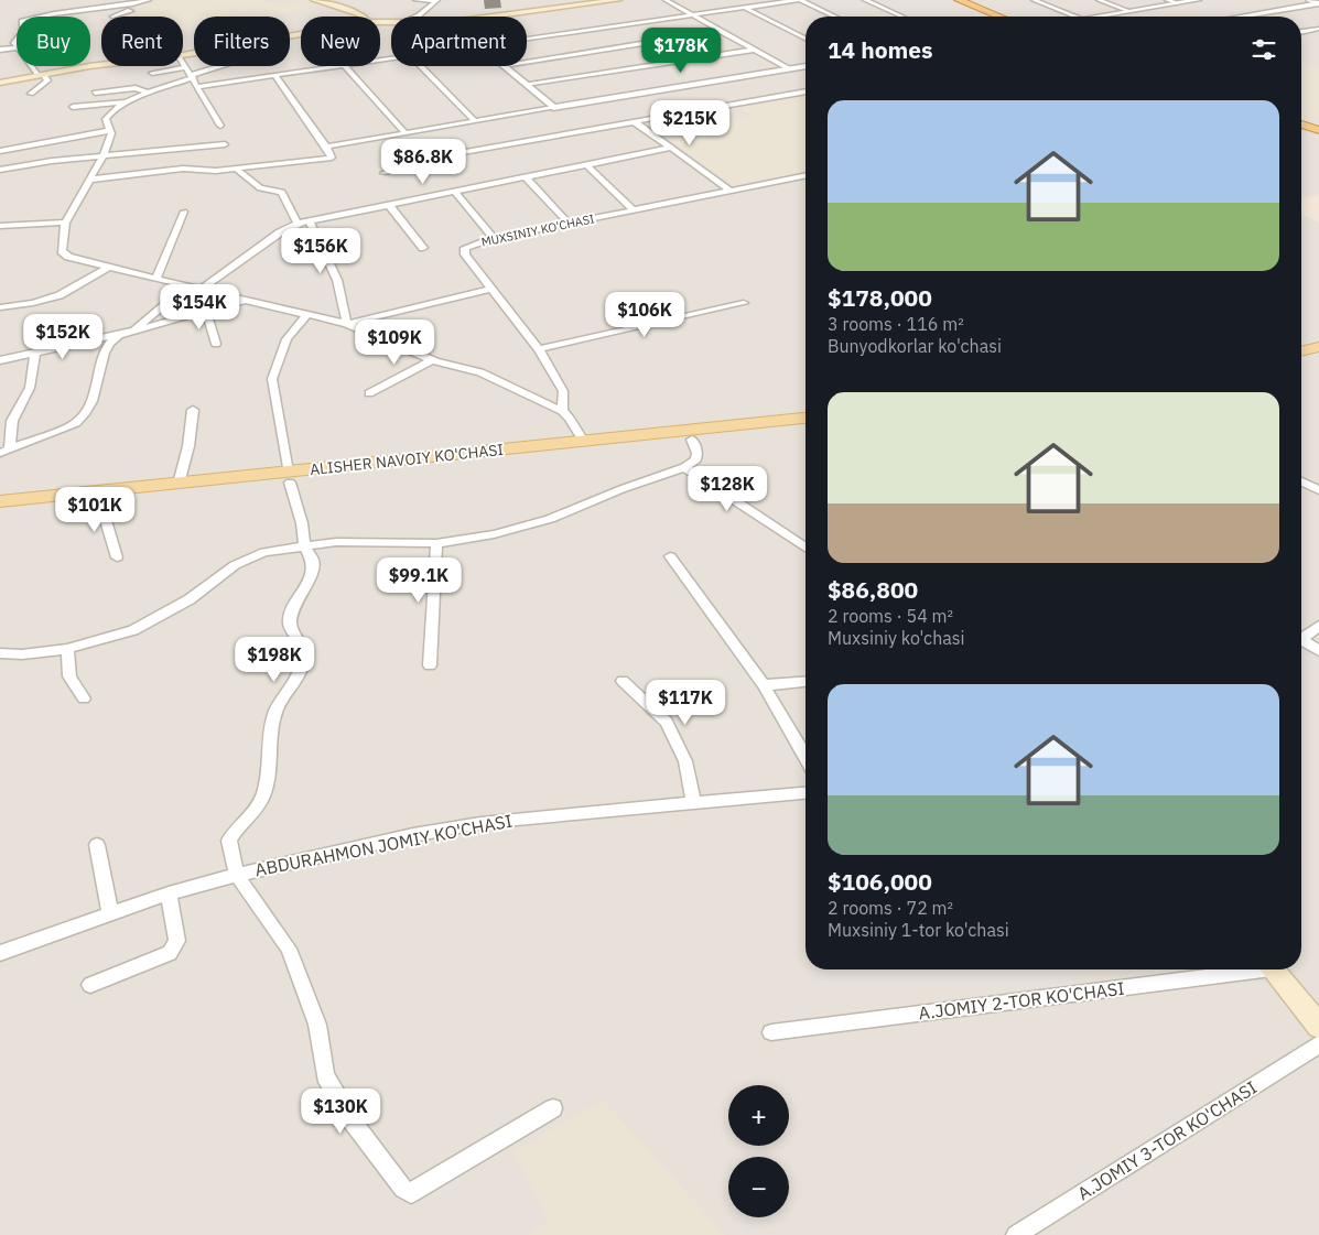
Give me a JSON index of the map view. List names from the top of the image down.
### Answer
{
  "streets": {
    "main road": ["ALISHER NAVOIY KO'CHASI"],
    "street": [
      "MUXSINIY KO'CHASI",
      "ABDURAHMON JOMIY KO'CHASI",
      "A.JOMIY 2-TOR KO'CHASI",
      "A.JOMIY 3-TOR KO'CHASI"
    ]
  },
  "page": {
    "chip": [
      "Buy",
      "Rent",
      "Filters",
      "New",
      "Apartment"
    ],
    "heading": "14 homes",
    "price": [
      "$178K",
      "$215K",
      "$86.8K",
      "$156K",
      "$154K",
      "$106K",
      "$152K",
      "$109K",
      "$128K",
      "$101K",
      "$99.1K",
      "$198K",
      "$117K",
      "$130K"
    ],
    "list": [
      {
        "name": "$178,000",
        "note": "3 rooms · 116 m² · Bunyodkorlar ko'chasi"
      },
      {
        "name": "$86,800",
        "note": "2 rooms · 54 m² · Muxsiniy ko'chasi"
      },
      {
        "name": "$106,000",
        "note": "2 rooms · 72 m² · Muxsiniy 1-tor ko'chasi"
      }
    ],
    "map_buttons": ["+", "−"]
  }
}
